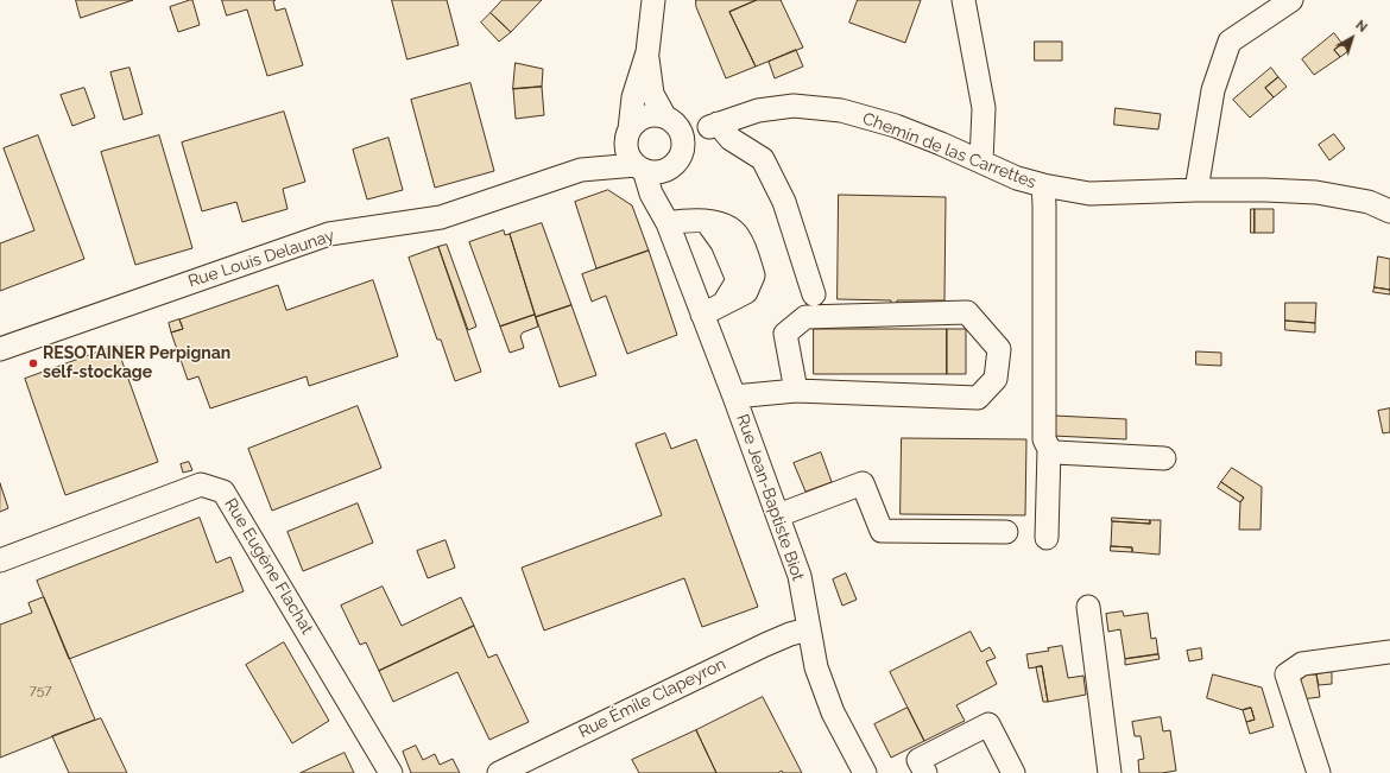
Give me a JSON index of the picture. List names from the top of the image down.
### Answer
{
  "streets": {
    "street": [
      "Chemin de las Carrettes",
      "Rue Louis Delaunay",
      "Rue Jean-Baptiste Biot",
      "Rue Eugène Flachat",
      "Rue Émile Clapeyron"
    ]
  },
  "crossings": [
    ["Chemin de las Carrettes", "Rue Louis Delaunay"],
    ["Chemin de las Carrettes", "Rue Jean-Baptiste Biot"],
    ["Rue Louis Delaunay", "Rue Jean-Baptiste Biot"],
    ["Rue Jean-Baptiste Biot", "Rue Émile Clapeyron"]
  ],
  "places": ["RESOTAINER Perpignan self-stockage"],
  "house_numbers": ["757"],
  "north": "top right"
}
